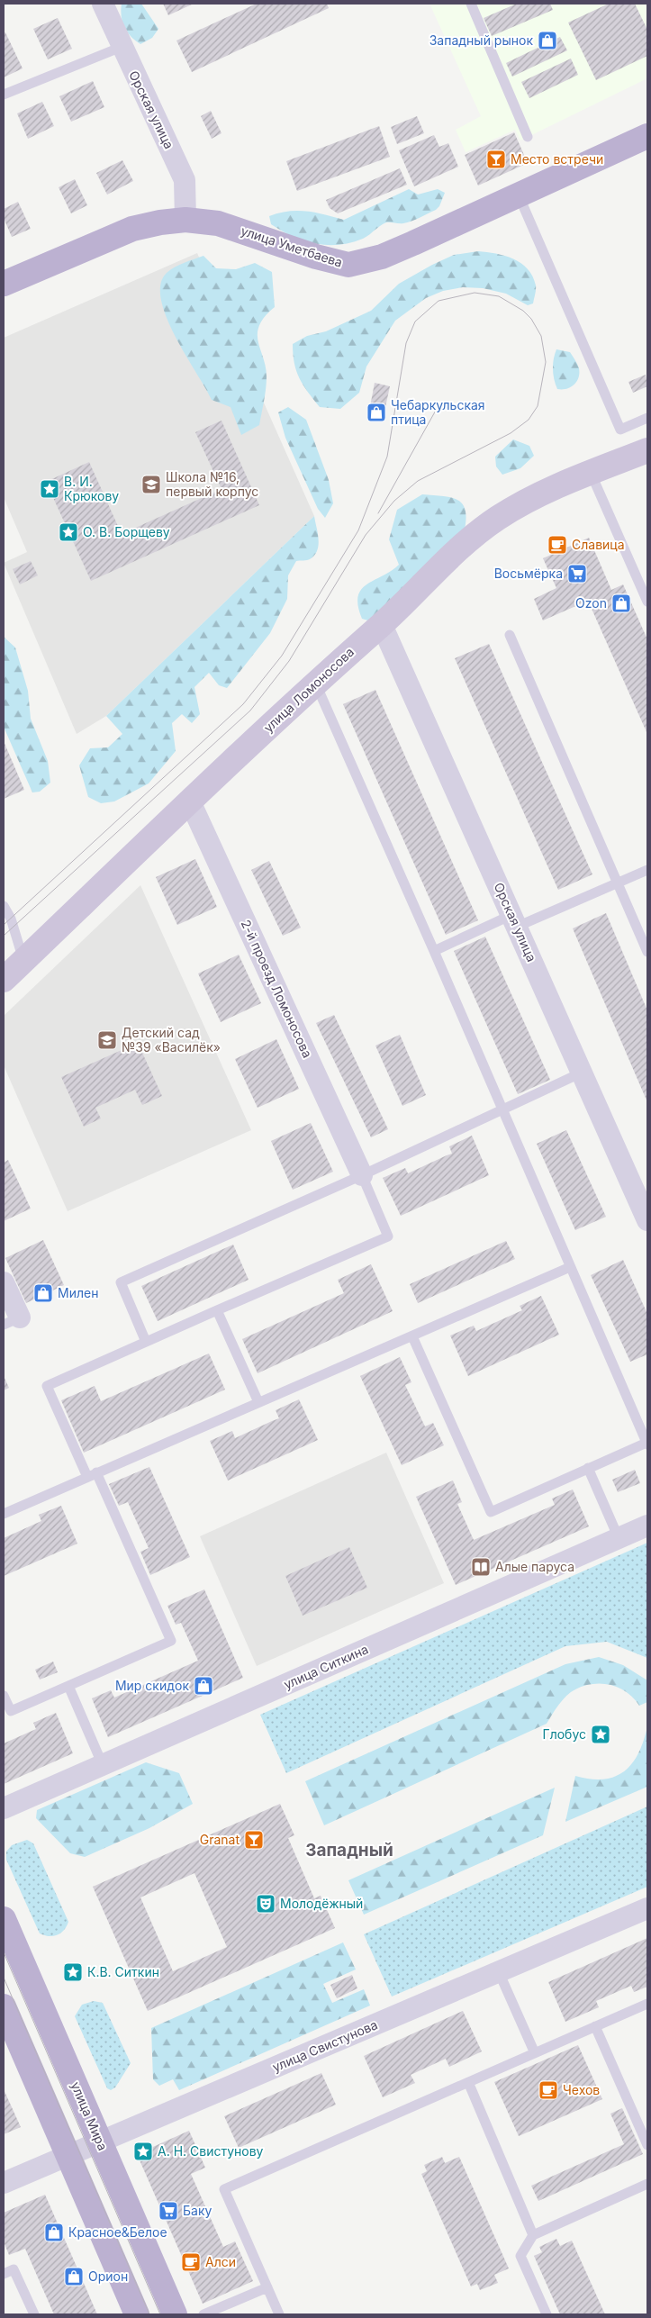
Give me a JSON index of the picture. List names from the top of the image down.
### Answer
{
  "streets": {
    "main road": ["улица Уметбаева", "улица Мира"],
    "street": [
      "Орская улица",
      "улица Ломоносова",
      "2-й проезд Ломоносова",
      "улица Ситкина",
      "улица Свистунова"
    ]
  },
  "crossings": [
    ["Орская улица", "улица Уметбаева"],
    ["Орская улица", "улица Ломоносова"],
    ["улица Ломоносова", "2-й проезд Ломоносова"],
    ["улица Свистунова", "улица Мира"]
  ],
  "districts": ["Западный"],
  "places": {
    "shop": [
      "Западный рынок",
      "Чебаркульская птица",
      "Ozon",
      "Милен",
      "Мир скидок",
      "Красное&Белое",
      "Орион"
    ],
    "bar": ["Место встречи", "Granat"],
    "school or university": ["Школа №16, первый корпус", "Детский сад №39 «Василёк»"],
    "place": [
      "В. И. Крюкову",
      "О. В. Борщеву",
      "Глобус",
      "К.В. Ситкин",
      "А. Н. Свистунову"
    ],
    "cafe": ["Славица", "Чехов", "Алси"],
    "supermarket": ["Восьмёрка", "Баку"],
    "library": ["Алые паруса"],
    "theatre": ["Молодёжный"]
  }
}
